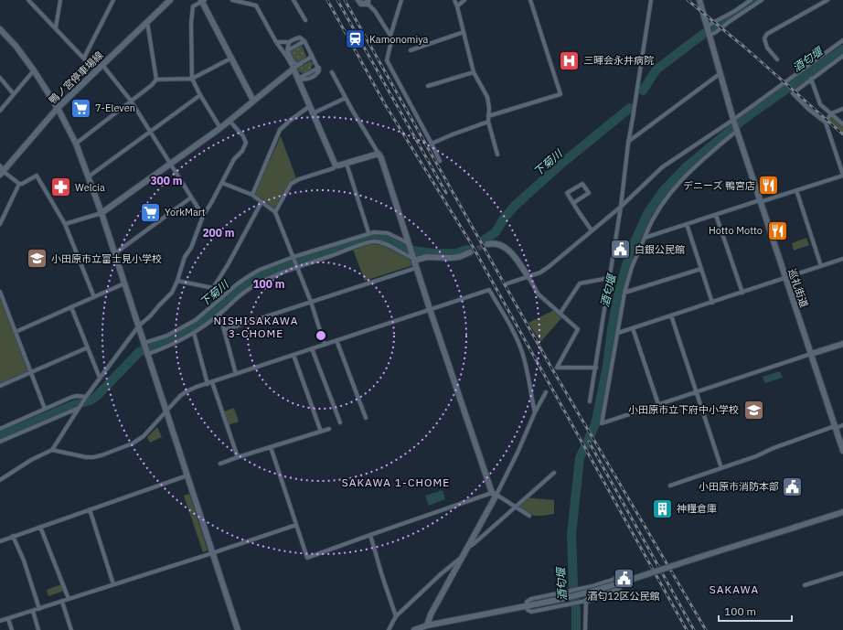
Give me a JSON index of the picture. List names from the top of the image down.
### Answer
{
  "streets": {
    "street": ["鴨ノ宮停車場線", "巡礼街道"]
  },
  "districts": ["NISHISAKAWA 3-CHOME", "SAKAWA 1-CHOME", "SAKAWA"],
  "water": ["酒匂堰", "下菊川"],
  "places": {
    "station": ["Kamonomiya"],
    "hospital": ["三暉会永井病院"],
    "supermarket": ["7-Eleven", "YorkMart"],
    "restaurant": ["デニーズ 鴨宮店", "Hotto Motto"],
    "pharmacy": ["Welcia"],
    "public building": ["白銀公民館", "小田原市消防本部", "酒匂12区公民館"],
    "school or university": ["小田原市立富士見小学校", "小田原市立下府中小学校"],
    "building": ["神糧倉庫"]
  },
  "scale_bar": "100 m",
  "rings": ["300 m", "200 m", "100 m"]
}
